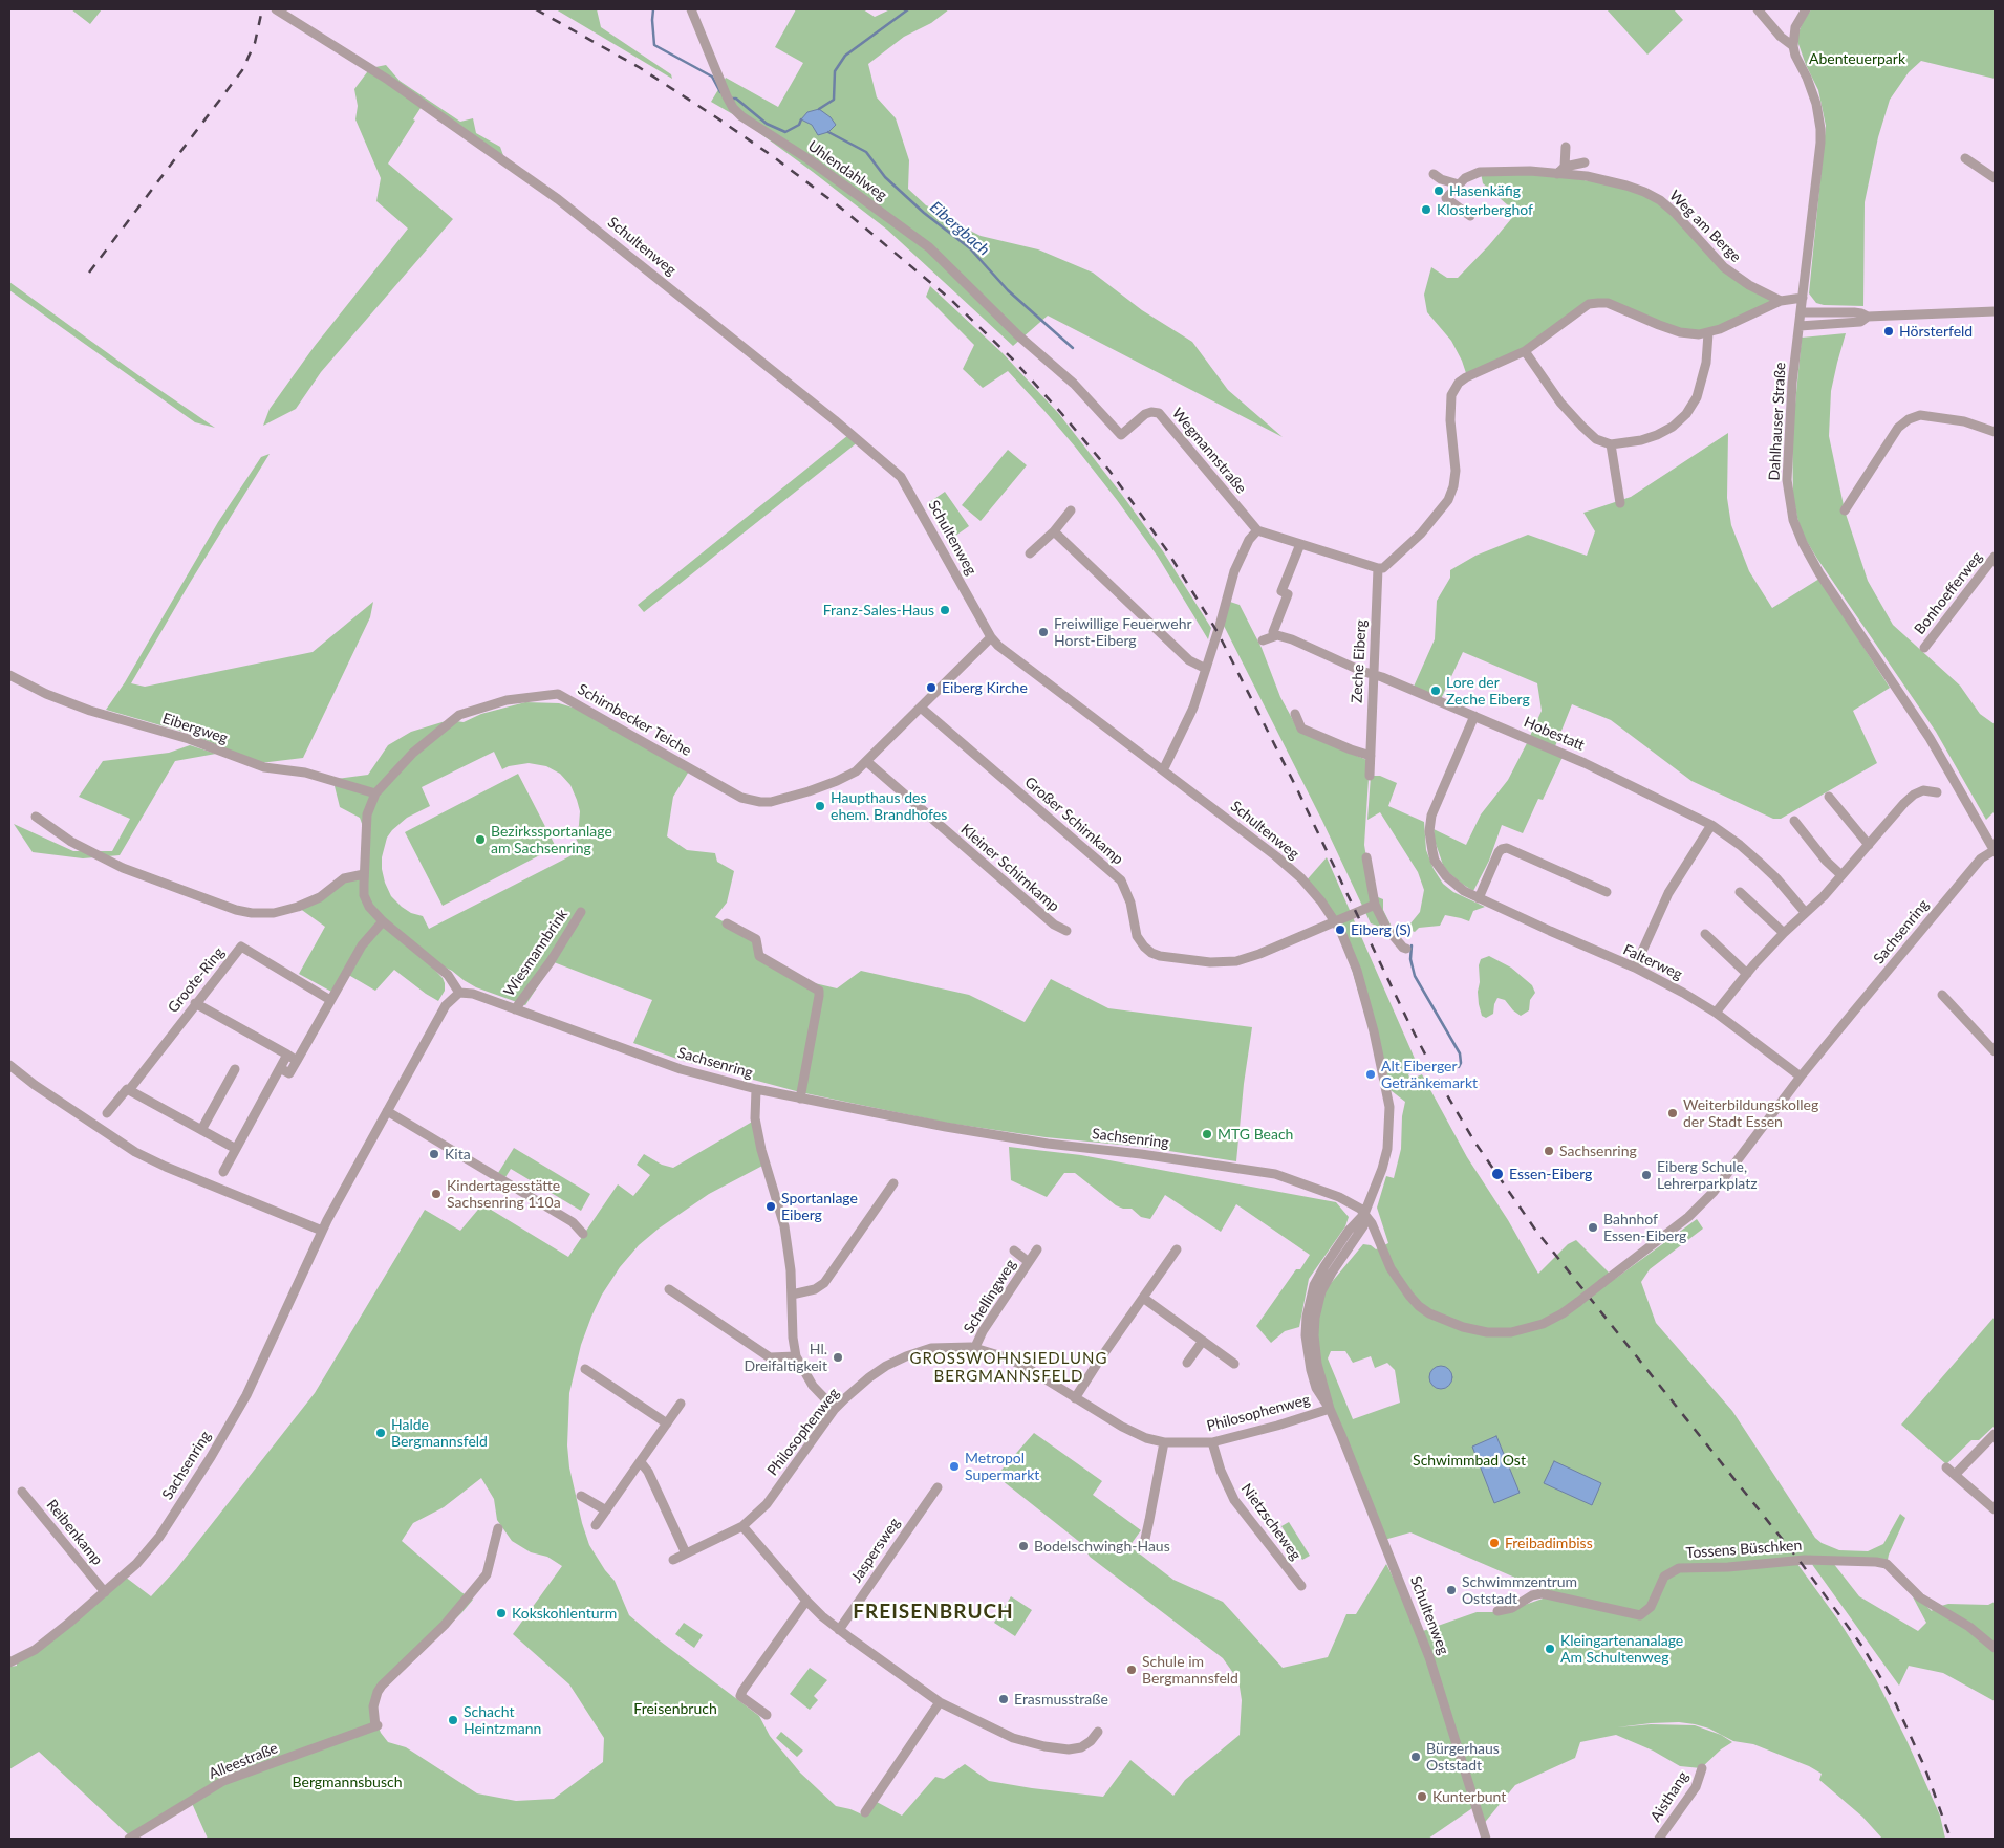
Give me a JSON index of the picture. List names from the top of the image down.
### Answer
{
  "streets": {
    "street": [
      "Uhlendahlweg",
      "Weg am Berge",
      "Schultenweg",
      "Dahlhauser Straße",
      "Wegmannstraße",
      "Bonhoefferweg",
      "Zeche Eiberg",
      "Schirnbecker Teiche",
      "Eibergweg",
      "Hobestatt",
      "Großer Schirnkamp",
      "Kleiner Schirnkamp",
      "Sachsenring",
      "Wiesmannbrink",
      "Falterweg",
      "Groote-Ring",
      "Schellingweg",
      "Philosophenweg",
      "Nietzscheweg",
      "Reibenkamp",
      "Tossens Büschken",
      "Jaspersweg",
      "Alleestraße",
      "Aisthang"
    ]
  },
  "crossings": [
    ["Uhlendahlweg", "Wegmannstraße"],
    ["Schultenweg", "Schirnbecker Teiche"],
    ["Schultenweg", "Großer Schirnkamp"],
    ["Schultenweg", "Sachsenring"],
    ["Schultenweg", "Philosophenweg"],
    ["Dahlhauser Straße", "Sachsenring"],
    ["Zeche Eiberg", "Hobestatt"],
    ["Schirnbecker Teiche", "Eibergweg"],
    ["Schirnbecker Teiche", "Großer Schirnkamp"],
    ["Schirnbecker Teiche", "Kleiner Schirnkamp"],
    ["Schirnbecker Teiche", "Sachsenring"],
    ["Hobestatt", "Falterweg"],
    ["Sachsenring", "Wiesmannbrink"],
    ["Sachsenring", "Falterweg"],
    ["Sachsenring", "Reibenkamp"],
    ["Schellingweg", "Philosophenweg"],
    ["Philosophenweg", "Nietzscheweg"]
  ],
  "districts": ["GROSSWOHNSIEDLUNG BERGMANNSFELD", "FREISENBRUCH"],
  "water": ["Eibergbach"],
  "parks": [
    "Abenteuerpark",
    "Schwimmbad Ost",
    "Freisenbruch",
    "Bergmannsbusch"
  ],
  "places": [
    "Hasenkäfig",
    "Klosterberghof",
    "Hörsterfeld",
    "Franz-Sales-Haus",
    "Freiwillige Feuerwehr Horst-Eiberg",
    "Eiberg Kirche",
    "Lore der Zeche Eiberg",
    "Haupthaus des ehem. Brandhofes",
    "Bezirkssportanlage am Sachsenring",
    "Eiberg (S)",
    "Alt Eiberger Getränkemarkt",
    "Weiterbildungskolleg der Stadt Essen",
    "MTG Beach",
    "Sachsenring",
    "Kita",
    "Essen-Eiberg",
    "Eiberg Schule, Lehrerparkplatz",
    "Kindertagesstätte Sachsenring 110a",
    "Sportanlage Eiberg",
    "Bahnhof Essen-Eiberg",
    "Hl. Dreifaltigkeit",
    "Halde Bergmannsfeld",
    "Metropol Supermarkt",
    "Freibadimbiss",
    "Bodelschwingh-Haus",
    "Schwimmzentrum Oststadt",
    "Kokskohlenturm",
    "Kleingartenanalage Am Schultenweg",
    "Schule im Bergmannsfeld",
    "Erasmusstraße",
    "Schacht Heintzmann",
    "Bürgerhaus Oststadt",
    "Kunterbunt"
  ]
}
